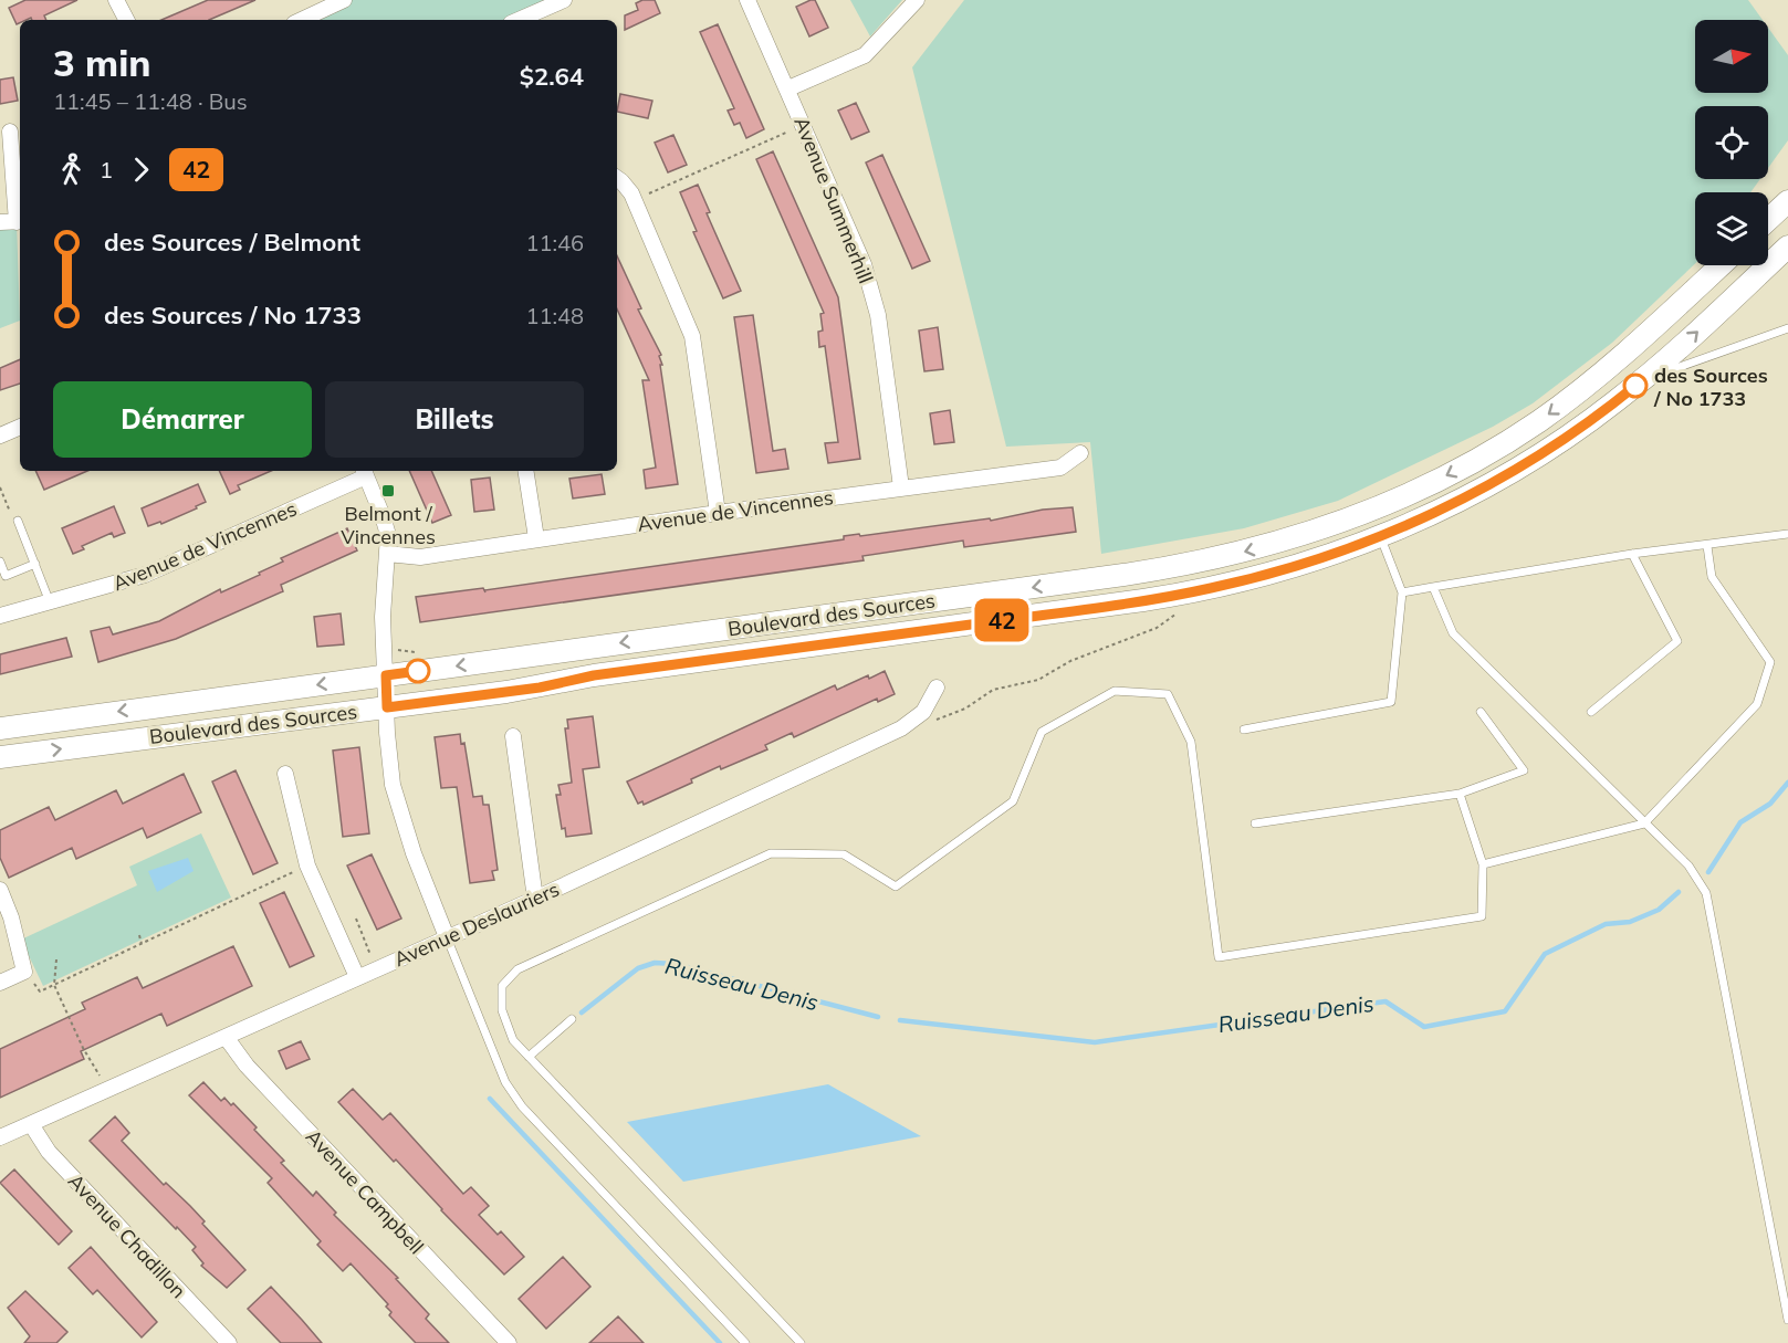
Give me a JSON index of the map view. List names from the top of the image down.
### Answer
{
  "streets": {
    "main road": ["Boulevard des Sources"],
    "street": [
      "Avenue Summerhill",
      "Avenue de Vincennes",
      "Avenue Deslauriers",
      "Avenue Campbell",
      "Avenue Chadillon"
    ]
  },
  "crossings": [
    ["Avenue Summerhill", "Avenue de Vincennes"],
    ["Avenue Deslauriers", "Avenue Campbell"],
    ["Avenue Deslauriers", "Avenue Chadillon"]
  ],
  "water": ["Ruisseau Denis"],
  "places": {
    "other": ["des Sources / No 1733"],
    "transit": ["Belmont / Vincennes"]
  },
  "lines": ["bus line 42"],
  "north": "right",
  "page": {
    "on_map": "42",
    "heading": ["3 min", "11:45 – 11:48 · Bus", "$2.64"],
    "legs": ["1", "42"],
    "list": [
      {
        "name": "des Sources / Belmont",
        "value": "11:46"
      },
      {
        "name": "des Sources / No 1733",
        "value": "11:48"
      }
    ],
    "buttons": ["Démarrer", "Billets"]
  }
}
